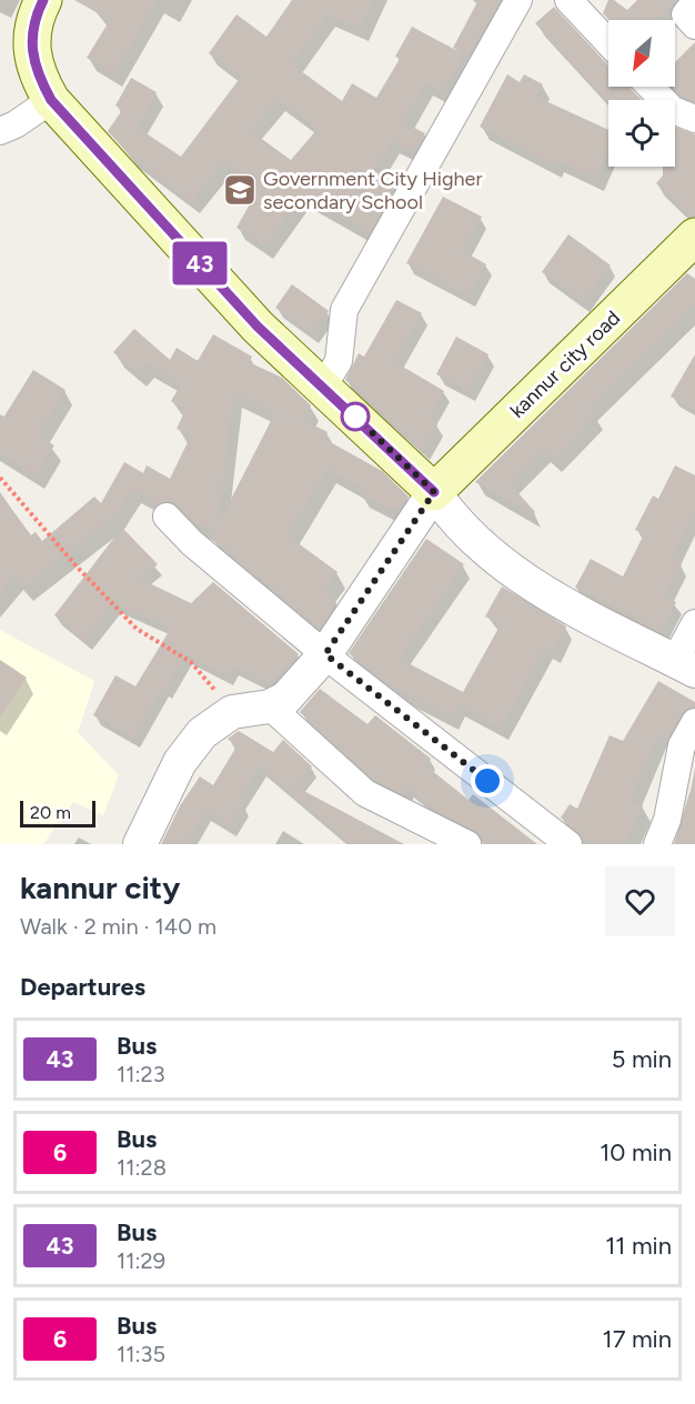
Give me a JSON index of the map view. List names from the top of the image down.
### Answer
{
  "streets": {
    "main road": ["kannur city road"]
  },
  "places": {
    "school or university": ["Government City Higher secondary School"]
  },
  "lines": ["bus line 43"],
  "scale_bar": "20 m",
  "north": "bottom left",
  "page": {
    "on_map": "43",
    "scale": "20 m",
    "heading": [
      ["kannur city", "Walk · 2 min · 140 m"],
      "Departures"
    ],
    "list": [
      {
        "mark": "43",
        "name": "Bus",
        "note": "11:23",
        "value": "5 min"
      },
      {
        "mark": "6",
        "name": "Bus",
        "note": "11:28",
        "value": "10 min"
      },
      {
        "mark": "43",
        "name": "Bus",
        "note": "11:29",
        "value": "11 min"
      },
      {
        "mark": "6",
        "name": "Bus",
        "note": "11:35",
        "value": "17 min"
      }
    ]
  }
}
